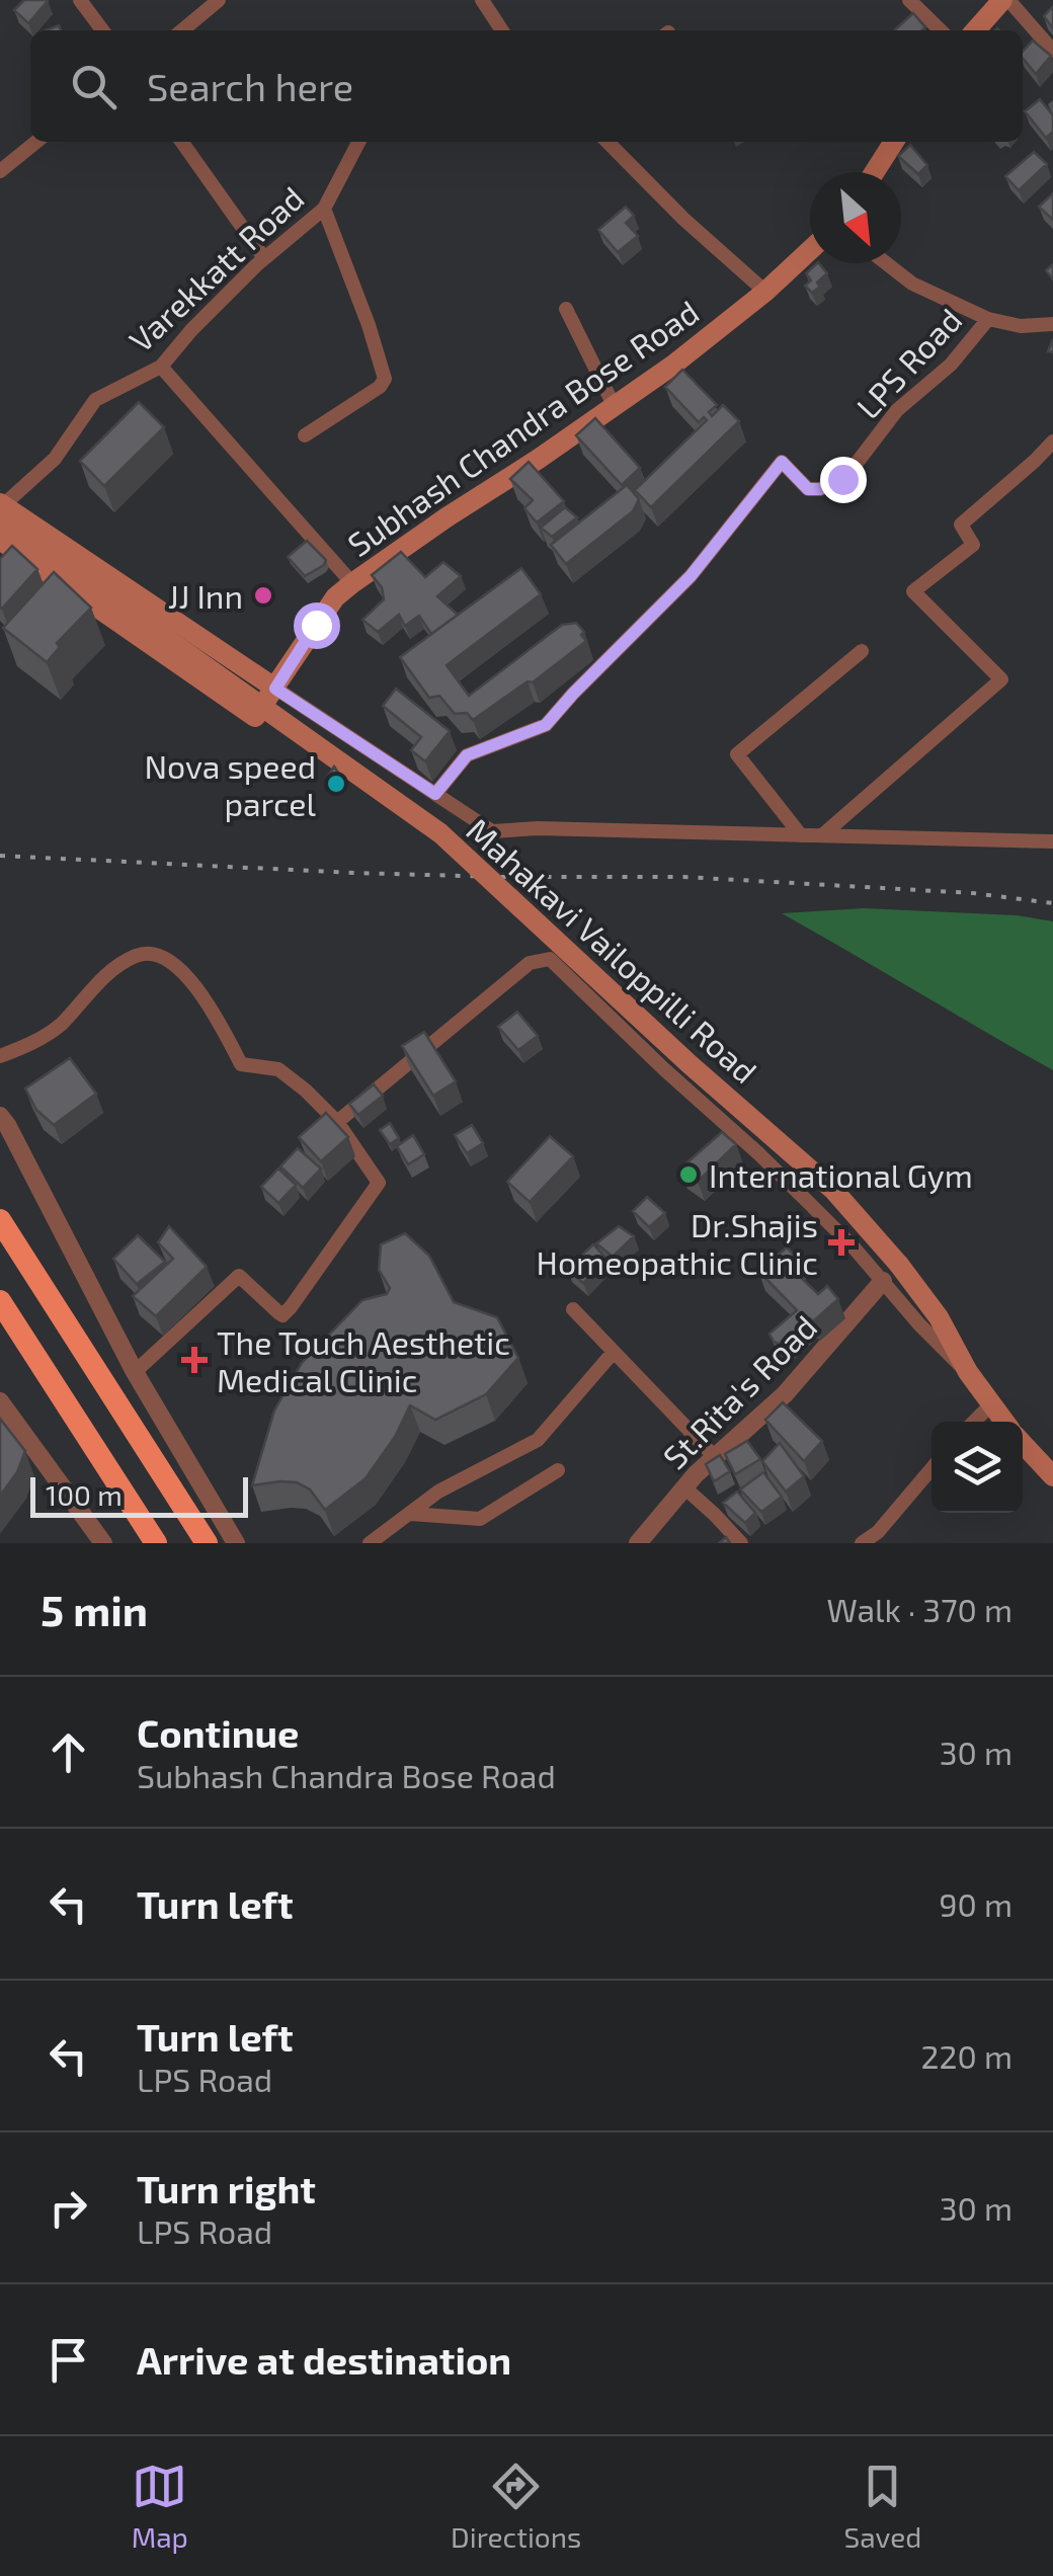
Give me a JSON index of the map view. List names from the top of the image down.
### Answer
{
  "streets": {
    "main road": ["Subhash Chandra Bose Road", "Mahakavi Vailoppilli Road"],
    "street": ["Varekkatt Road", "LPS Road", "St.Rita's Road"]
  },
  "crossings": [
    ["Varekkatt Road", "Mahakavi Vailoppilli Road"]
  ],
  "places": {
    "other": ["JJ Inn", "Nova speed parcel", "International Gym"],
    "health": ["Dr.Shajis Homeopathic Clinic", "The Touch Aesthetic Medical Clinic"]
  },
  "scale_bar": "100 m",
  "north": "bottom right",
  "page": {
    "search": "Search here",
    "scale": "100 m",
    "heading": ["5 min", "Walk · 370 m"],
    "list": [
      ["Continue", "Subhash Chandra Bose Road", "30 m"],
      ["Turn left", "90 m"],
      ["Turn left", "LPS Road", "220 m"],
      ["Turn right", "LPS Road", "30 m"],
      "Arrive at destination"
    ],
    "nav": ["Map", "Directions", "Saved"]
  }
}
